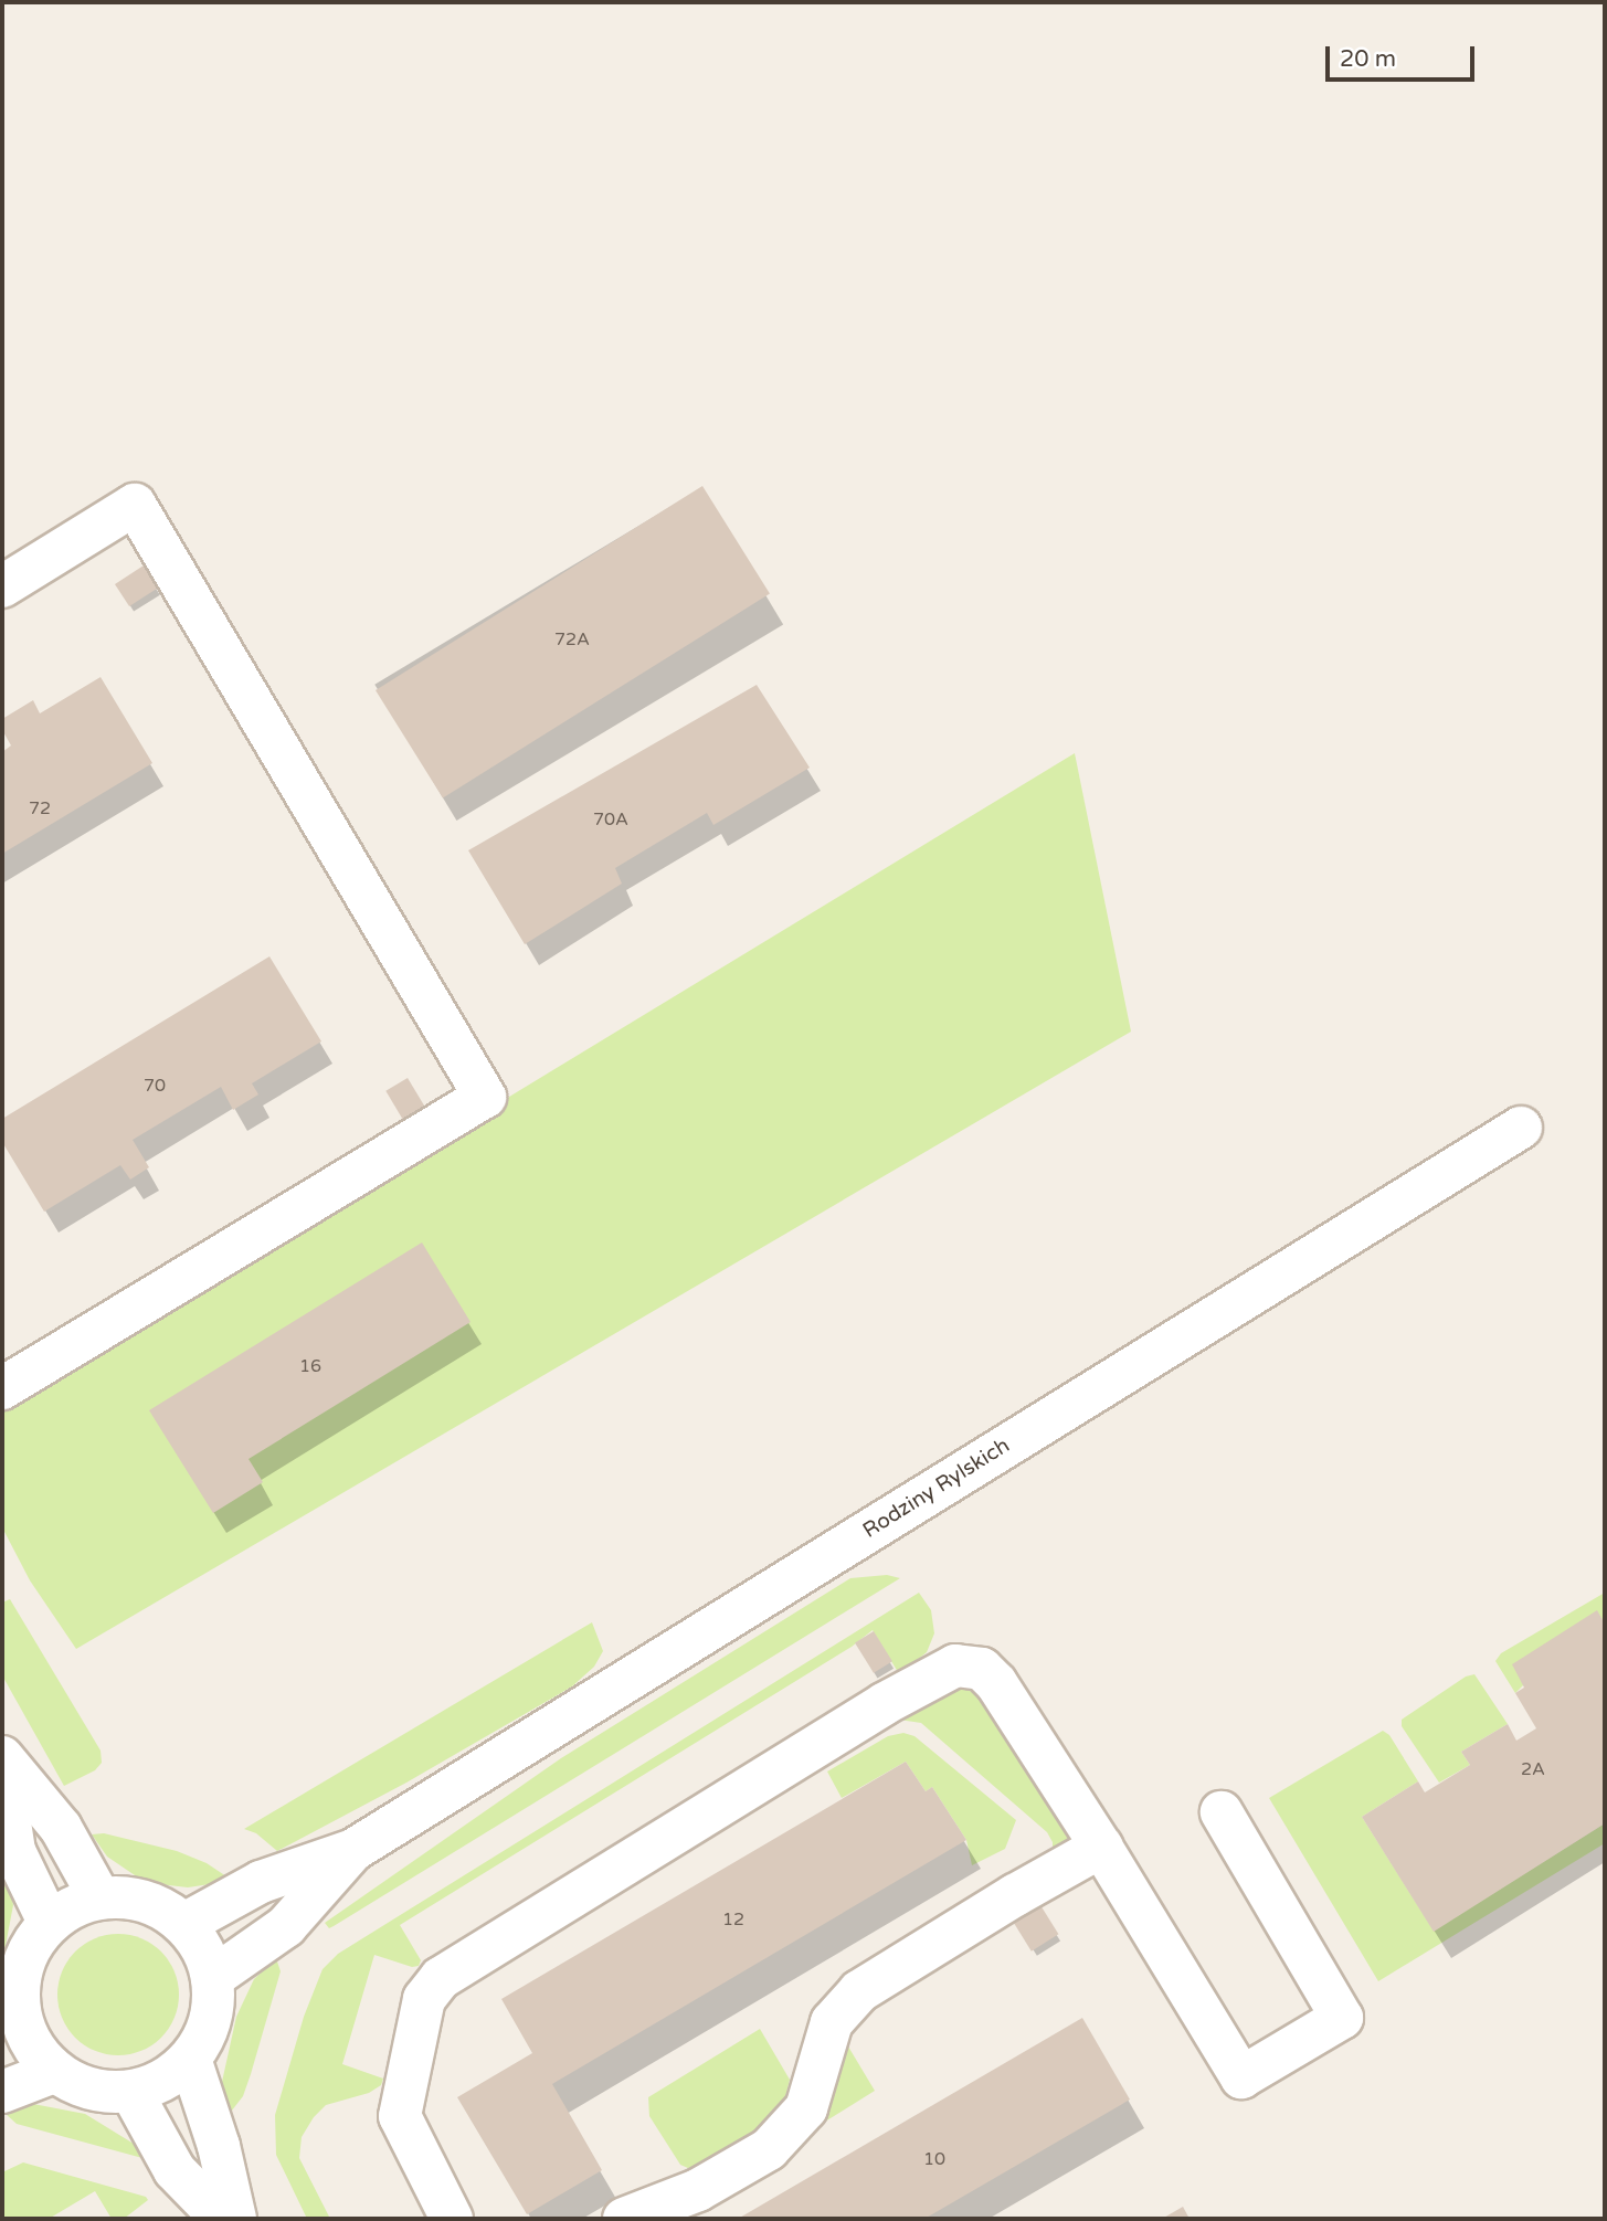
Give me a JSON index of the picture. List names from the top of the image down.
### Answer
{
  "streets": {
    "street": ["Rodziny Rylskich"]
  },
  "house_numbers": [
    "72A",
    "72",
    "70A",
    "70",
    "16",
    "2A",
    "12",
    "10"
  ],
  "scale_bar": "20 m"
}
